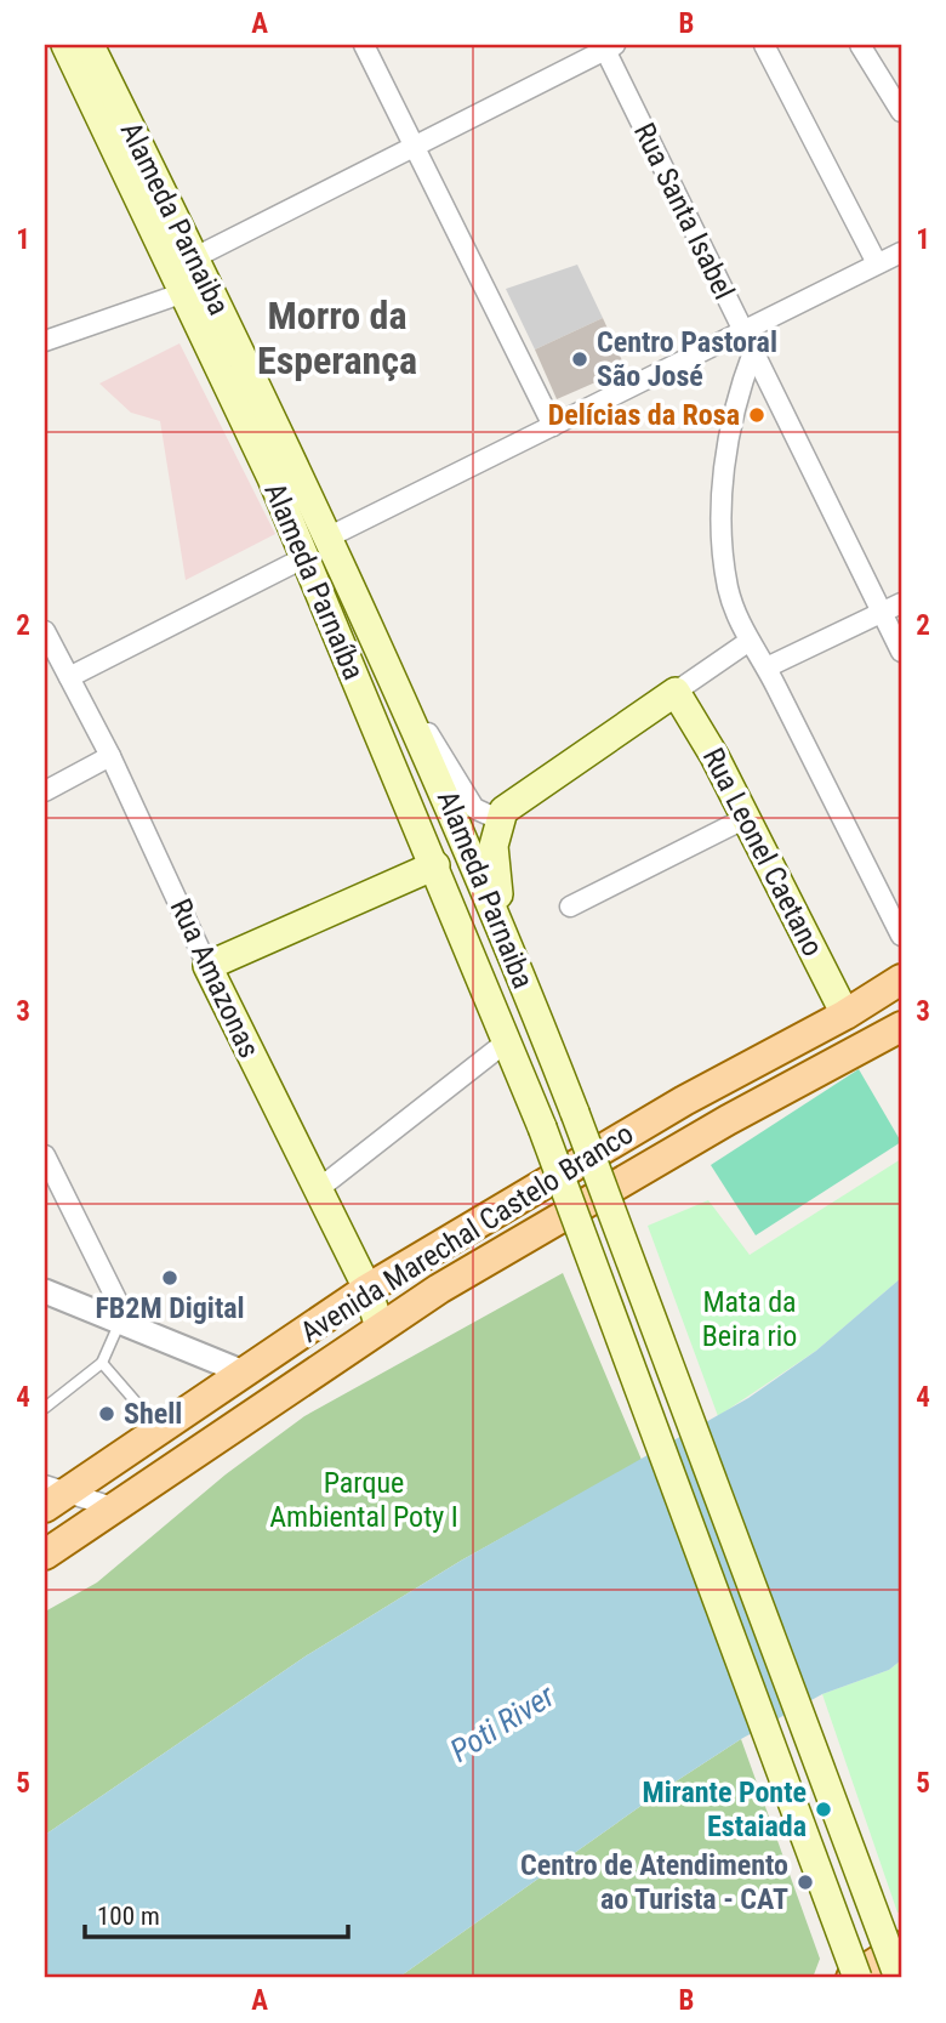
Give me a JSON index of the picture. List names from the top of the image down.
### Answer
{
  "streets": {
    "main road": [
      "Alameda Parnaiba",
      "Alameda Parnaíba",
      "Rua Leonel Caetano",
      "Rua Amazonas",
      "Avenida Marechal Castelo Branco"
    ],
    "street": ["Rua Santa Isabel"]
  },
  "crossings": [
    ["Rua Leonel Caetano", "Avenida Marechal Castelo Branco"],
    ["Rua Amazonas", "Avenida Marechal Castelo Branco"]
  ],
  "districts": ["Morro da Esperança"],
  "water": ["Poti River"],
  "parks": ["Mata da Beira rio", "Parque Ambiental Poty I"],
  "places": [
    "Centro Pastoral São José",
    "Delícias da Rosa",
    "FB2M Digital",
    "Shell",
    "Mirante Ponte Estaiada",
    "Centro de Atendimento ao Turista - CAT"
  ],
  "scale_bar": "100 m",
  "grid": {
    "columns": ["A", "B"],
    "rows": [
      "1",
      "2",
      "3",
      "4",
      "5"
    ]
  }
}
